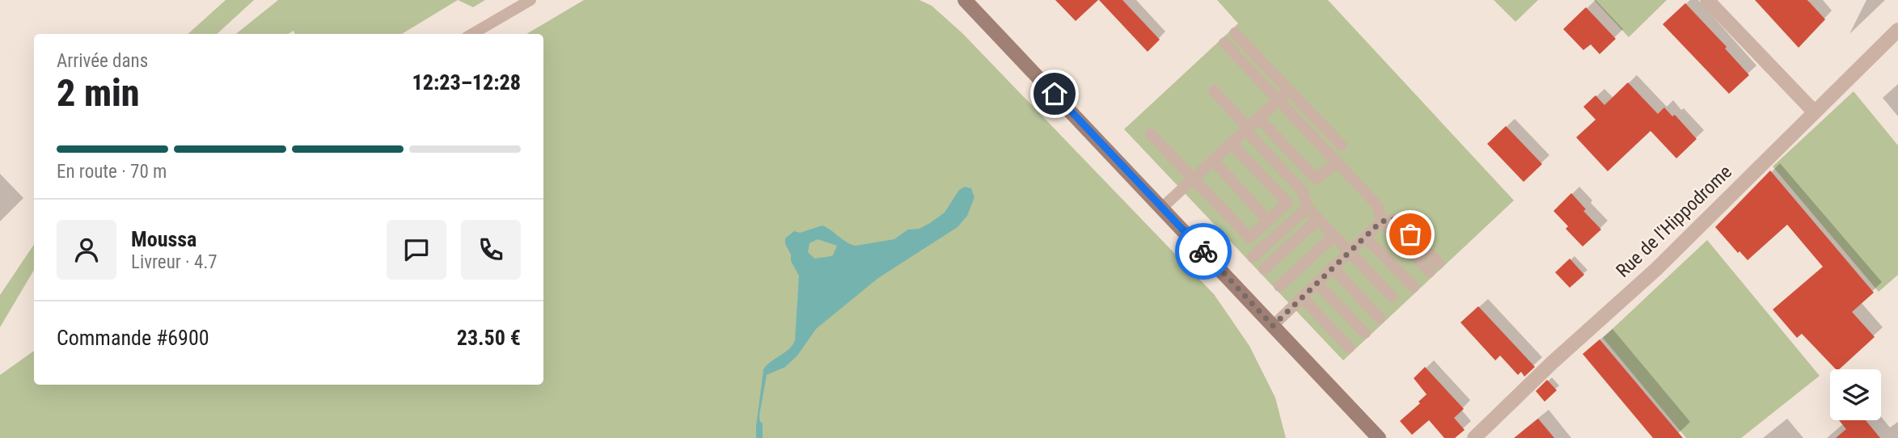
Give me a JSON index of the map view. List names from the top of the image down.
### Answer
{
  "streets": {
    "street": ["Rue de l'Hippodrome"]
  },
  "page": {
    "heading": ["2 min", "Arrivée dans", "12:23–12:28"],
    "panel": [
      "Moussa",
      "Livreur · 4.7",
      "Commande #6900",
      "23.50 €"
    ],
    "bar": "En route · 70 m"
  }
}
